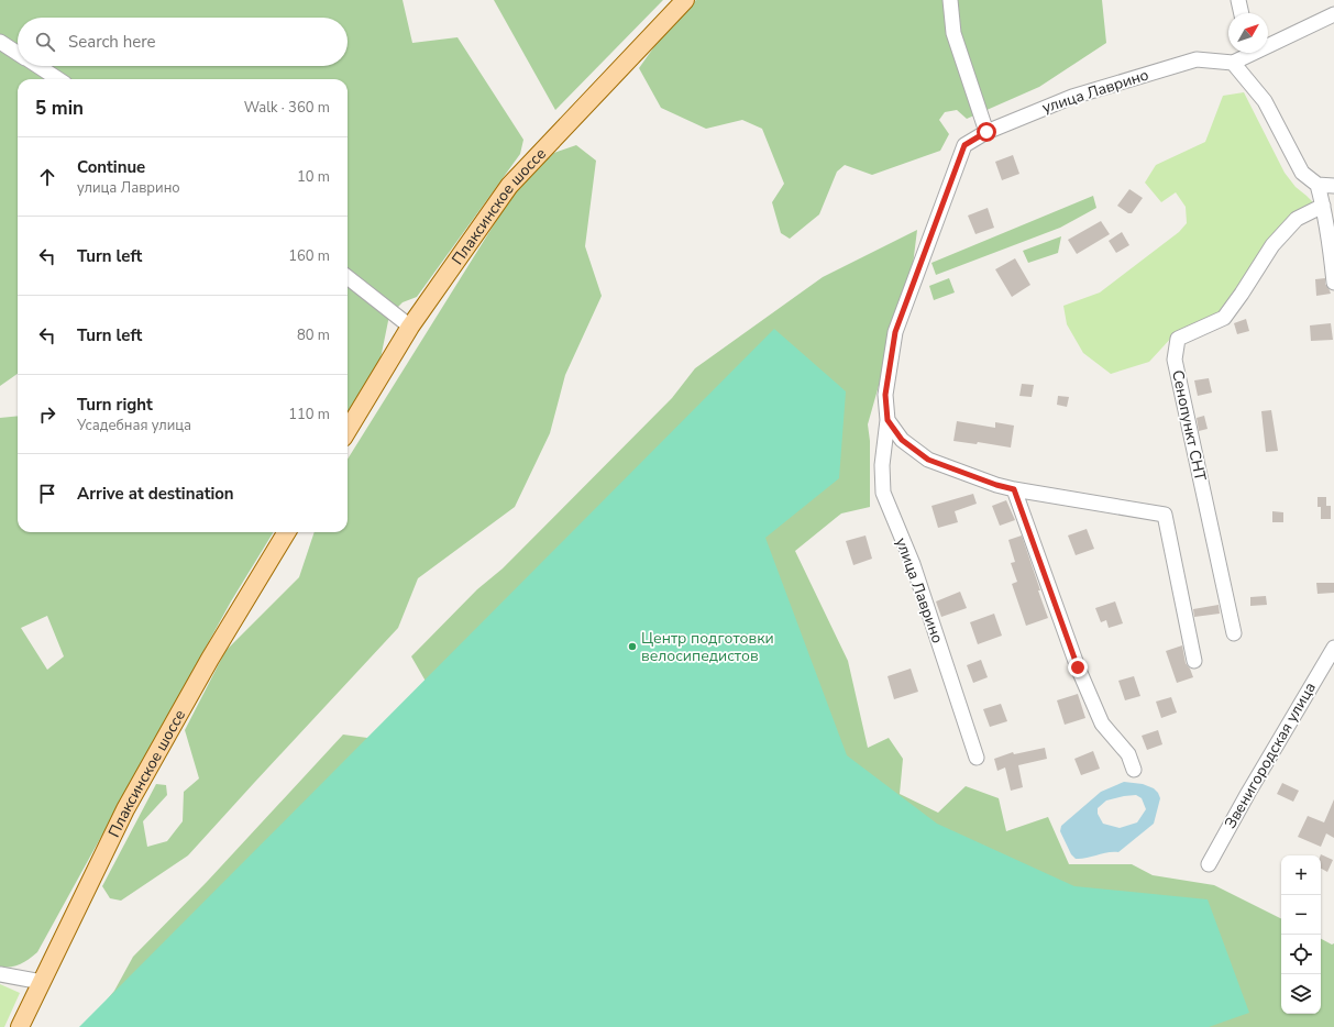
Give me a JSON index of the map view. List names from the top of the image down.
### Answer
{
  "streets": {
    "main road": ["Плаксинское шоссе"],
    "street": ["улица Лаврино", "Сенопункт СНТ", "Звенигородская улица"]
  },
  "places": ["Центр подготовки велосипедистов"],
  "north": "top right",
  "page": {
    "search": "Search here",
    "heading": ["5 min", "Walk · 360 m"],
    "list": [
      ["Continue", "улица Лаврино", "10 m"],
      ["Turn left", "160 m"],
      ["Turn left", "80 m"],
      ["Turn right", "Усадебная улица", "110 m"],
      "Arrive at destination"
    ],
    "map_buttons": ["+", "−"]
  }
}
